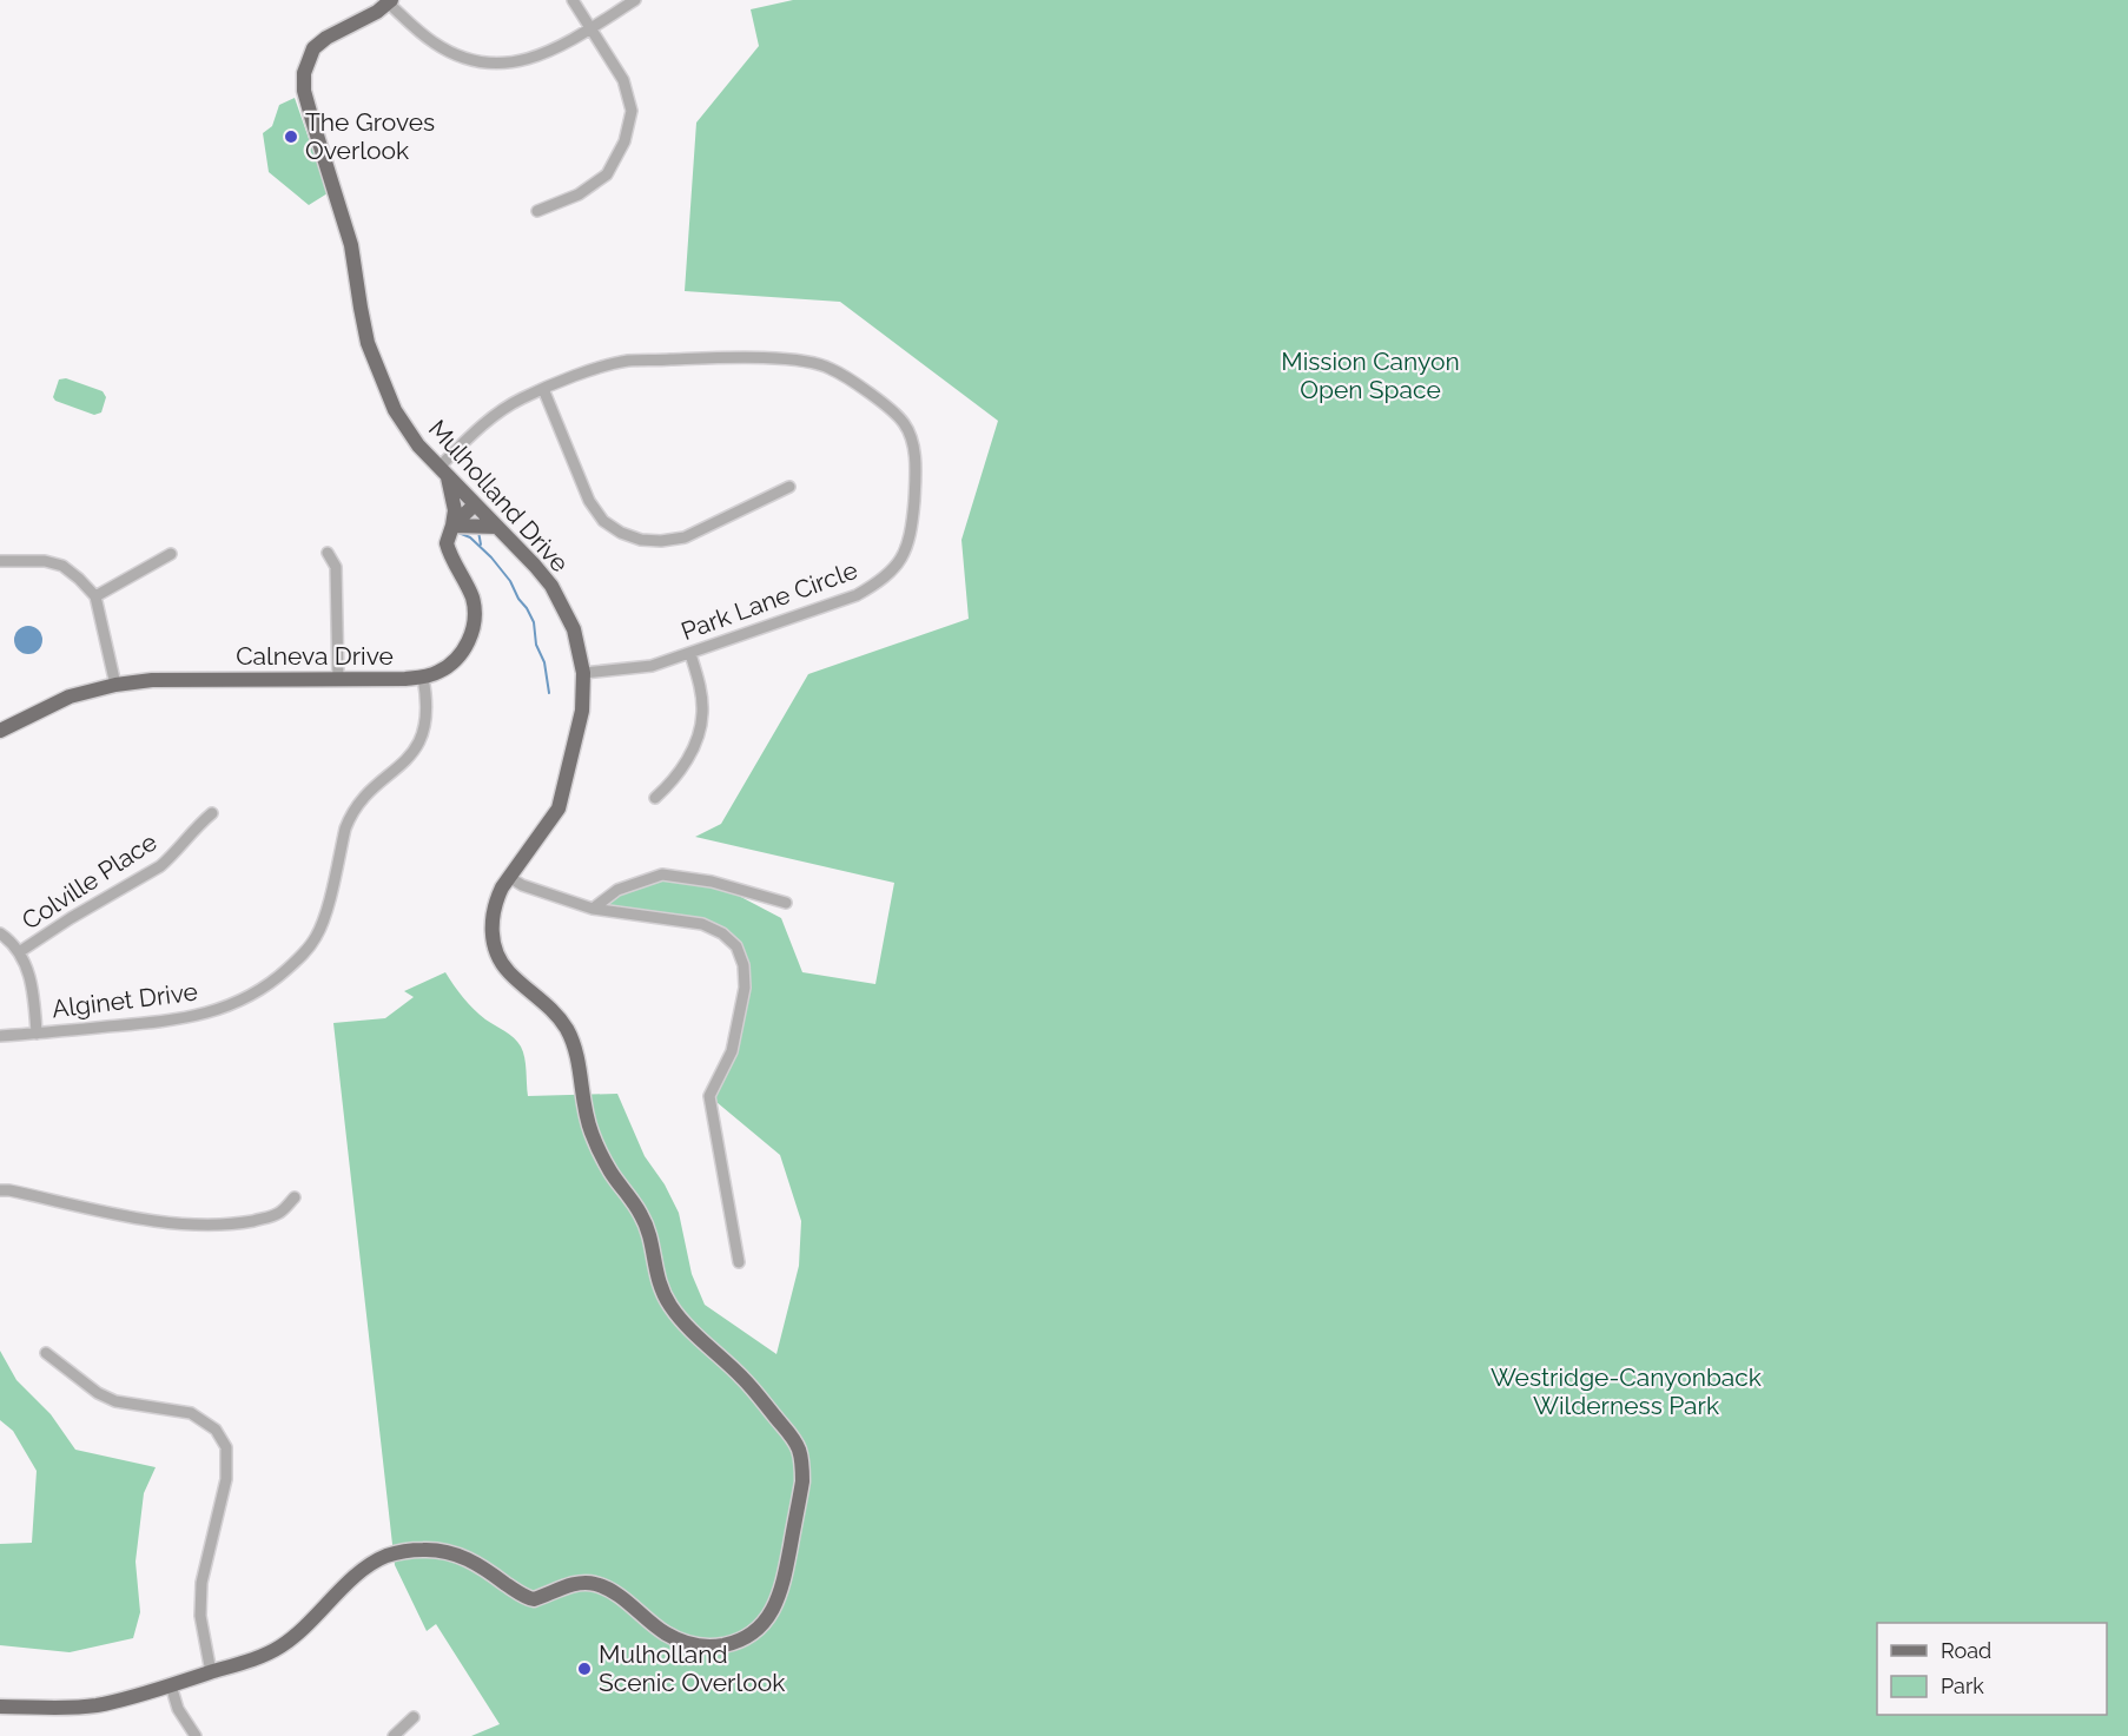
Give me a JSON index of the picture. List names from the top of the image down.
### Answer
{
  "streets": {
    "main road": ["Mulholland Drive", "Calneva Drive"],
    "street": ["Park Lane Circle", "Colville Place", "Alginet Drive"]
  },
  "crossings": [
    ["Mulholland Drive", "Park Lane Circle"],
    ["Mulholland Drive", "Calneva Drive"],
    ["Park Lane Circle", "Calneva Drive"],
    ["Calneva Drive", "Alginet Drive"]
  ],
  "parks": ["Mission Canyon Open Space", "Westridge-Canyonback Wilderness Park"],
  "places": ["The Groves Overlook", "Mulholland Scenic Overlook"],
  "legend": ["Road", "Park"]
}
